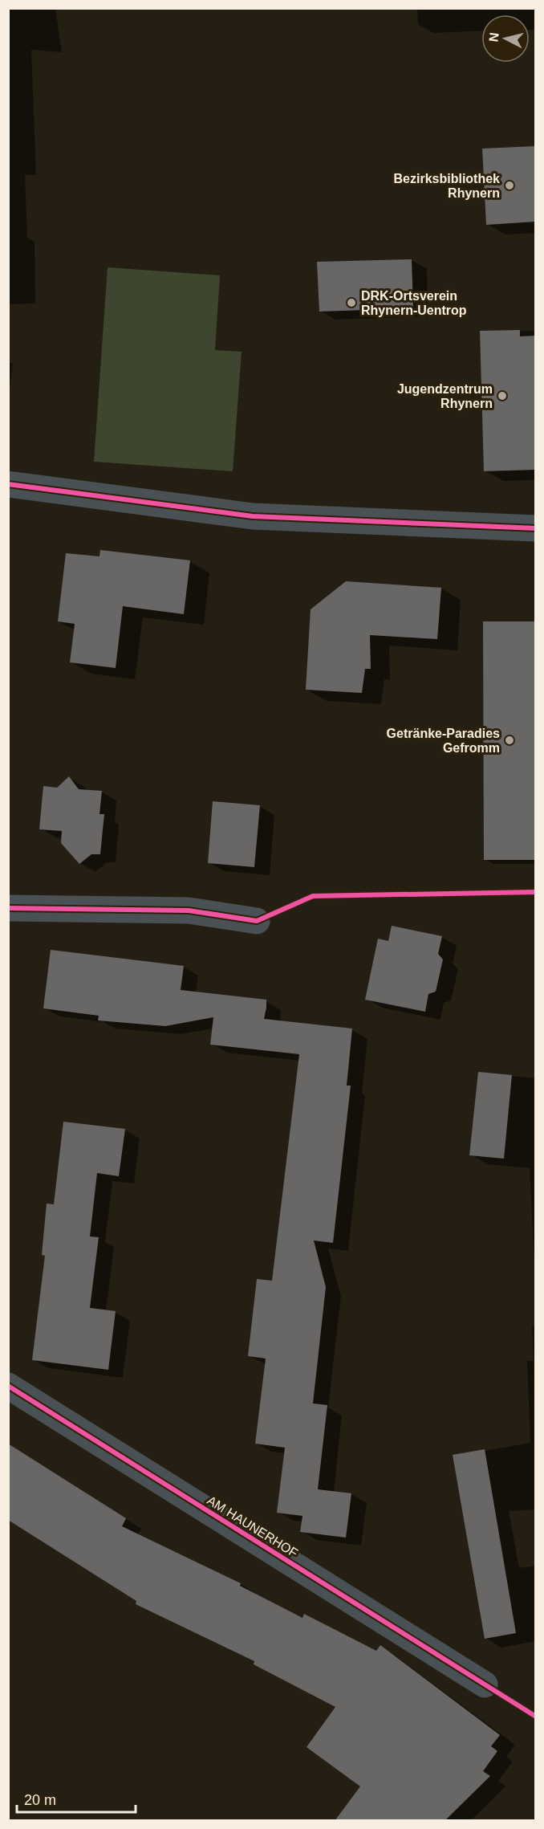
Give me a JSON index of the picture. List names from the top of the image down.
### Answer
{
  "streets": {
    "street": ["AM HAUNERHOF"]
  },
  "places": [
    "Bezirksbibliothek Rhynern",
    "DRK-Ortsverein Rhynern-Uentrop",
    "Jugendzentrum Rhynern",
    "Getränke-Paradies Gefromm"
  ],
  "scale_bar": "20 m",
  "north": "left"
}
